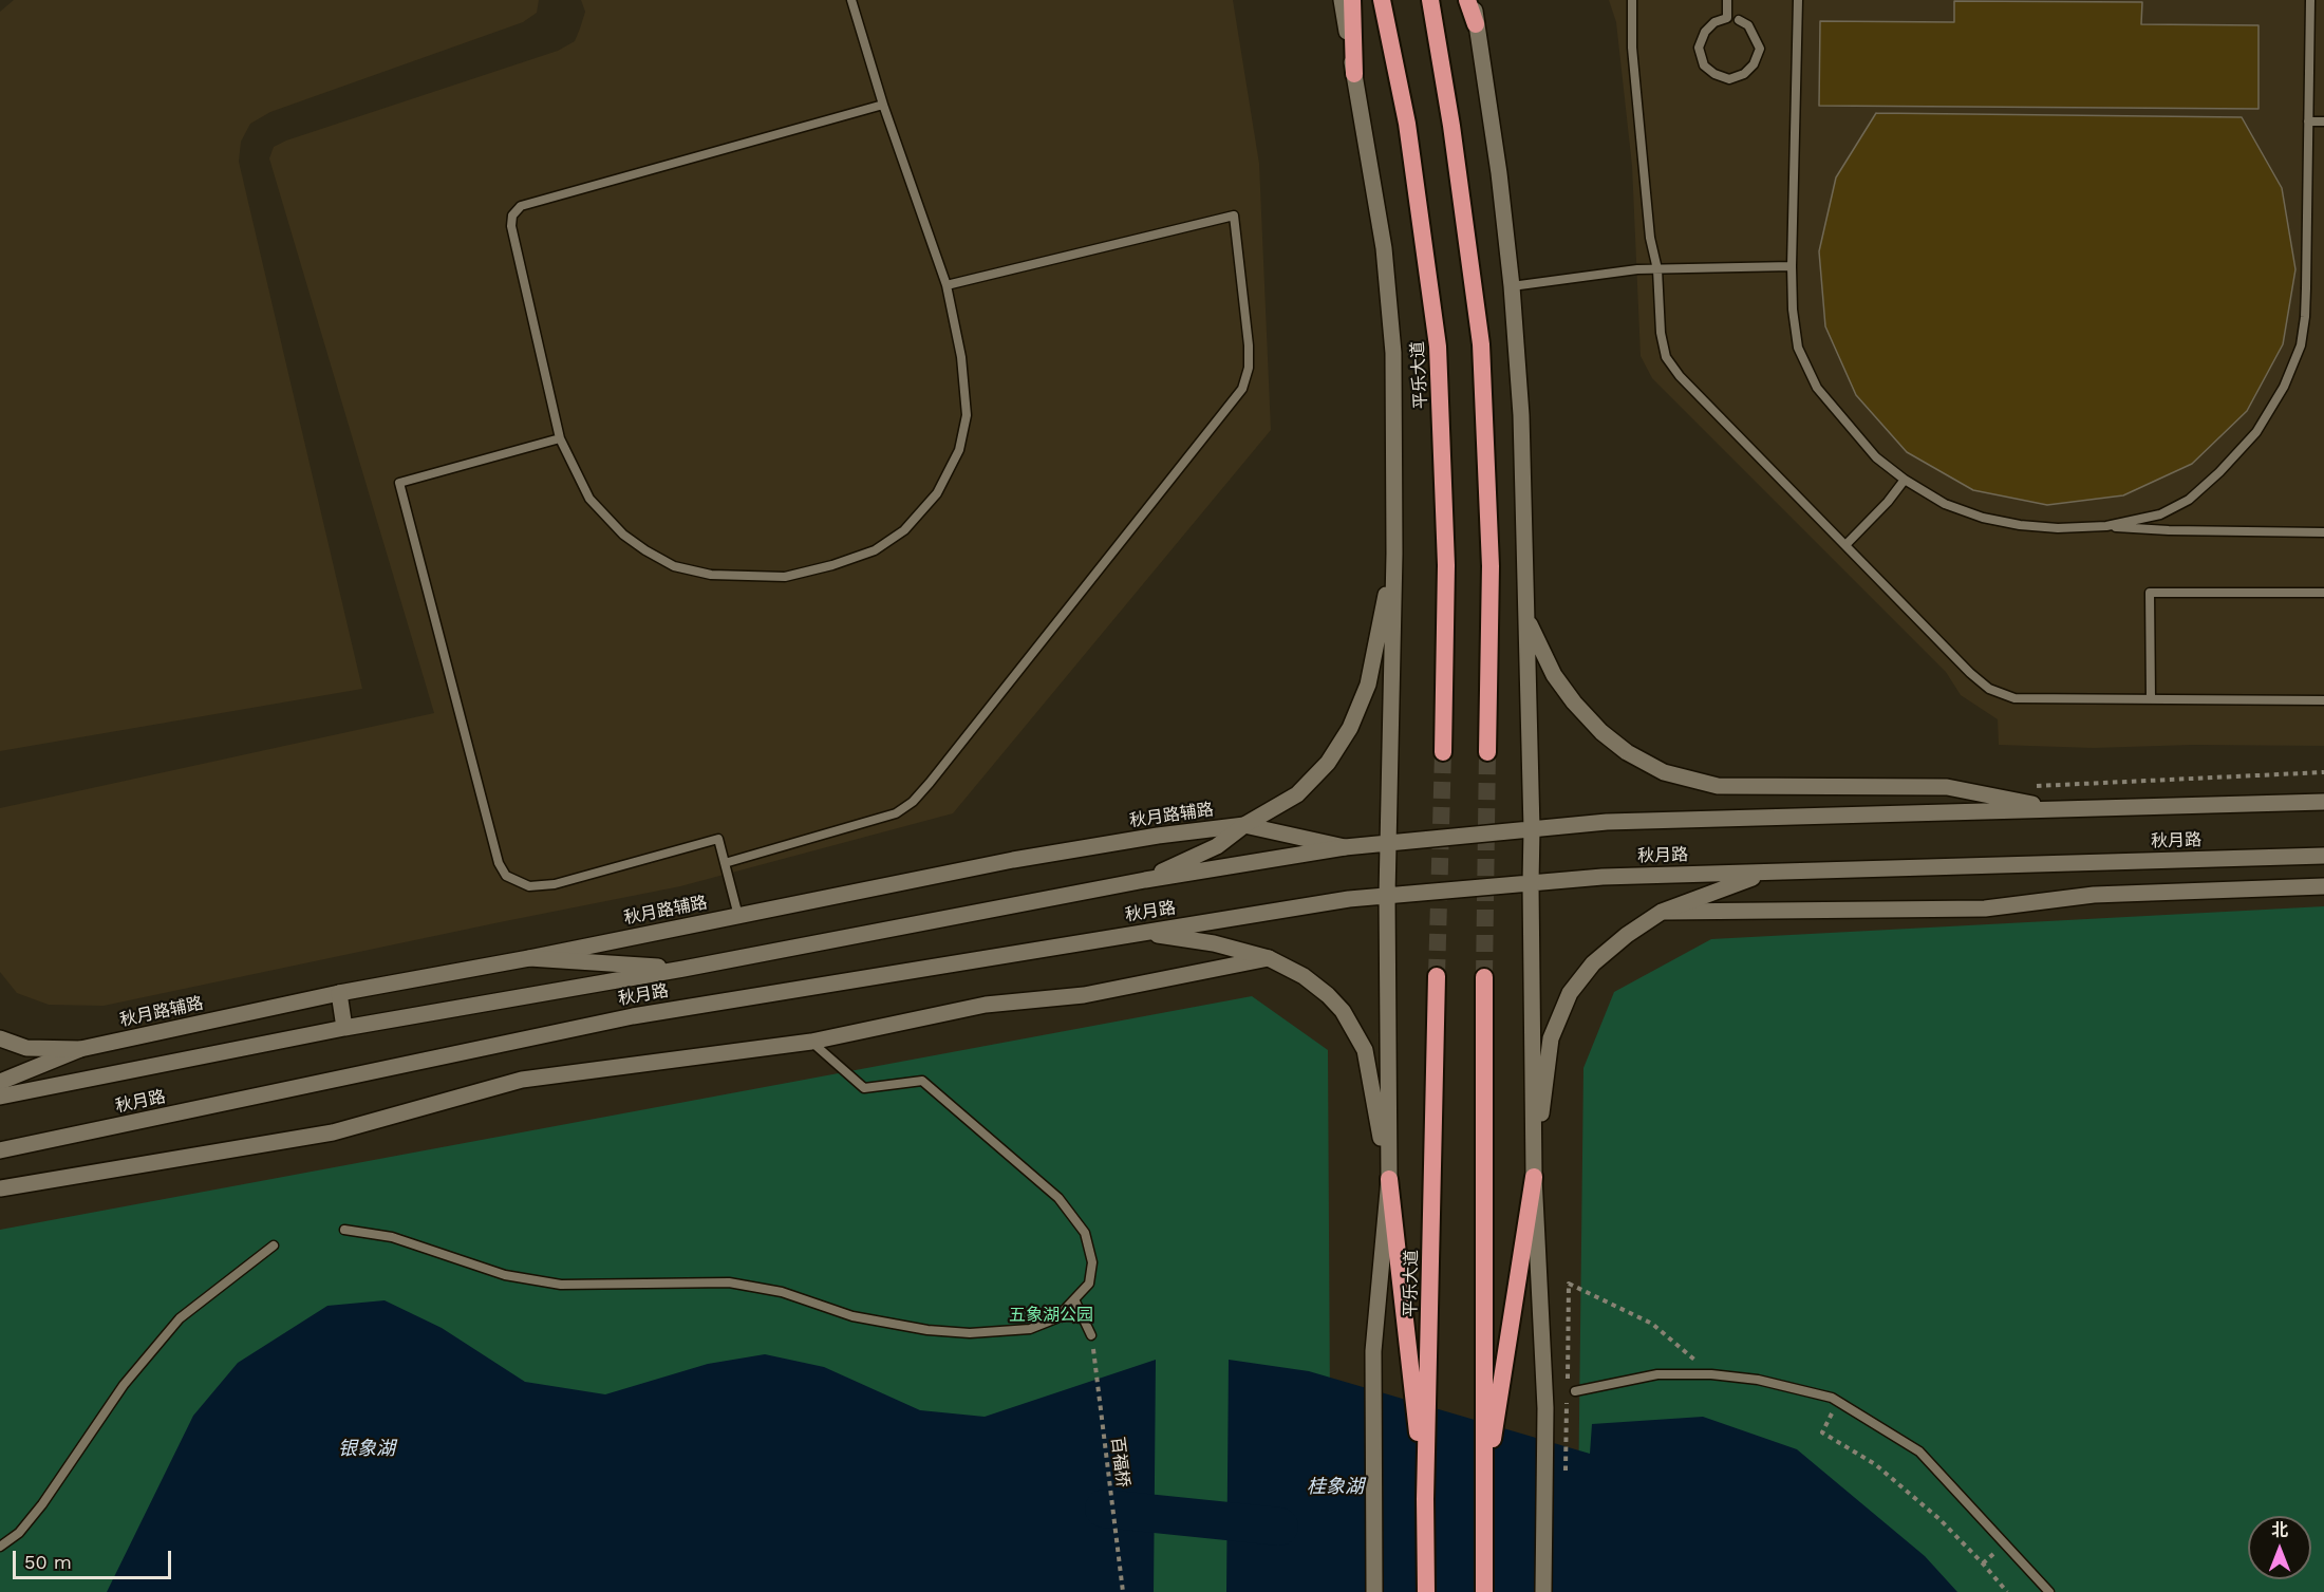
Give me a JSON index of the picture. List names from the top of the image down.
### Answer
{
  "streets": {
    "highway": ["平乐大道"],
    "main road": ["秋月路辅路", "秋月路"],
    "path": ["百福桥"]
  },
  "crossings": [
    ["秋月路辅路", "秋月路"]
  ],
  "water": ["银象湖", "桂象湖"],
  "parks": ["五象湖公园"],
  "scale_bar": "50 m",
  "north": "top"
}
